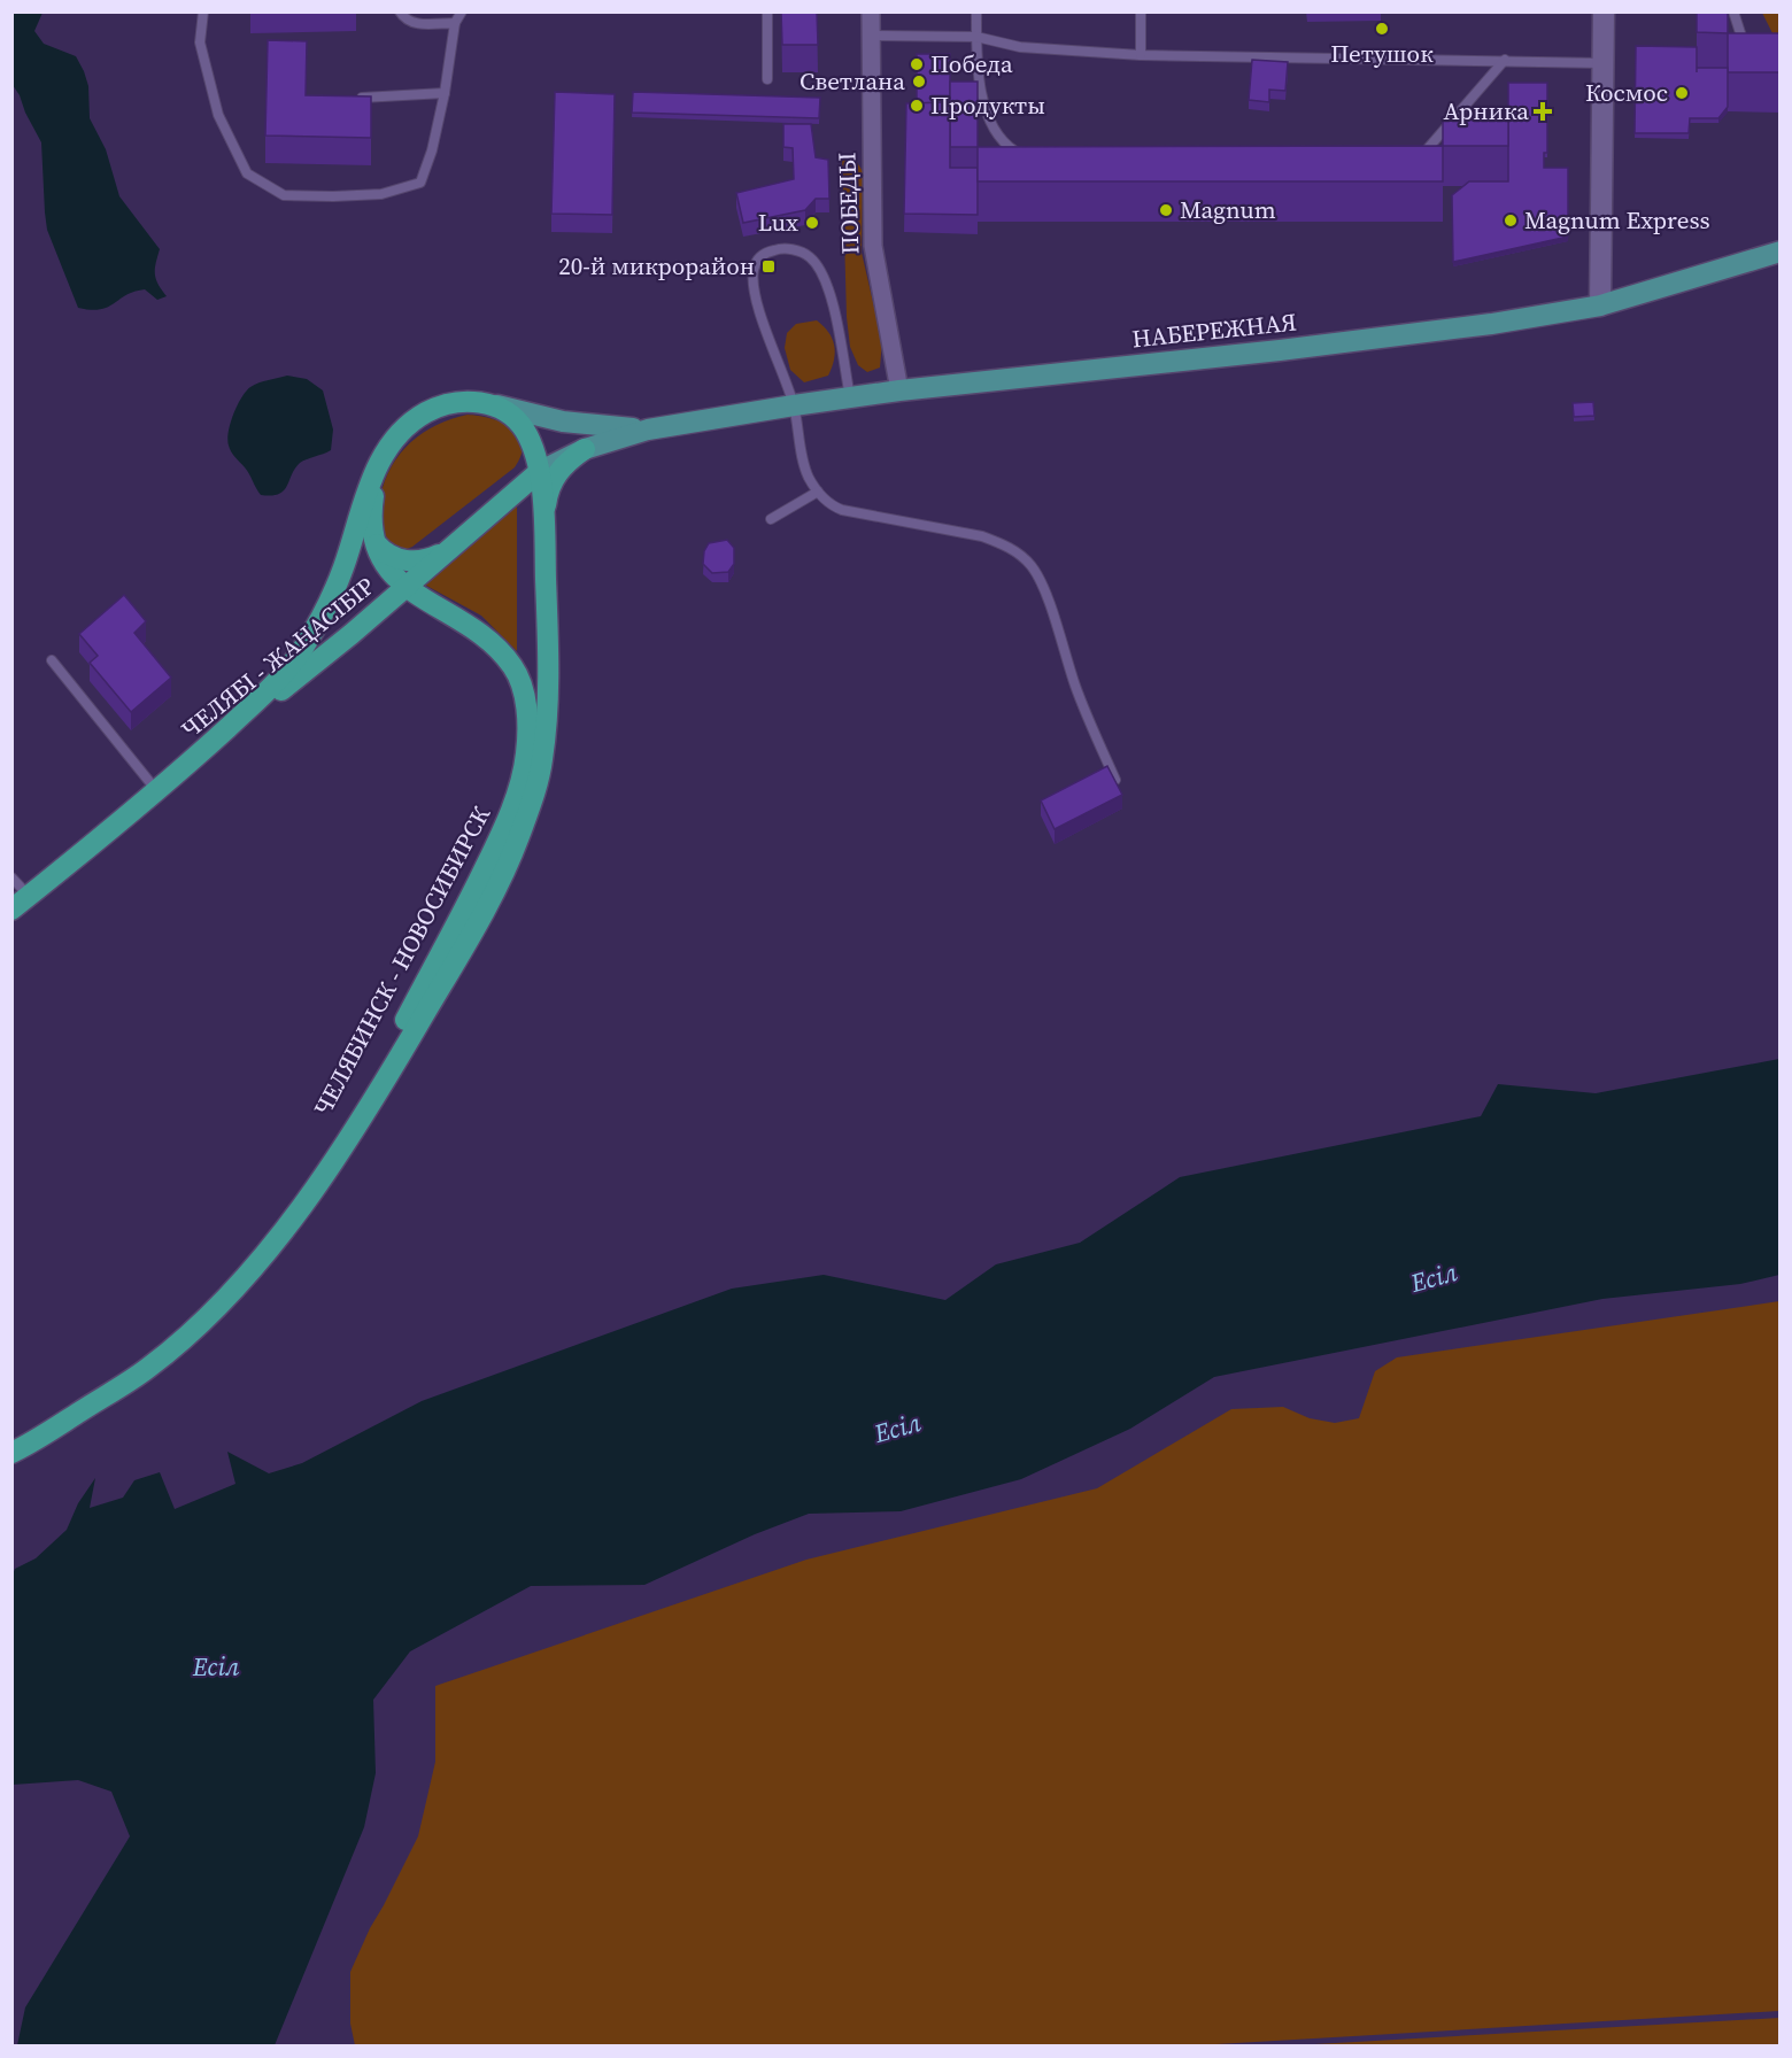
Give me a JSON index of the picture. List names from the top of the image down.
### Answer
{
  "streets": {
    "highway": ["ЧЕЛЯБІ - ЖАҢАСІБІР", "ЧЕЛЯБИНСК - НОВОСИБИРСК"],
    "main road": ["НАБЕРЕЖНАЯ"],
    "street": ["ПОБЕДЫ"]
  },
  "crossings": [
    ["ПОБЕДЫ", "НАБЕРЕЖНАЯ"],
    ["НАБЕРЕЖНАЯ", "ЧЕЛЯБИНСК - НОВОСИБИРСК"],
    ["ЧЕЛЯБІ - ЖАҢАСІБІР", "ЧЕЛЯБИНСК - НОВОСИБИРСК"]
  ],
  "water": ["Есіл"],
  "places": {
    "other": [
      "Петушок",
      "Победа",
      "Светлана",
      "Космос",
      "Продукты",
      "Magnum",
      "Magnum Express",
      "Lux"
    ],
    "health": ["Арника"],
    "transit": ["20-й микрорайон"]
  }
}
